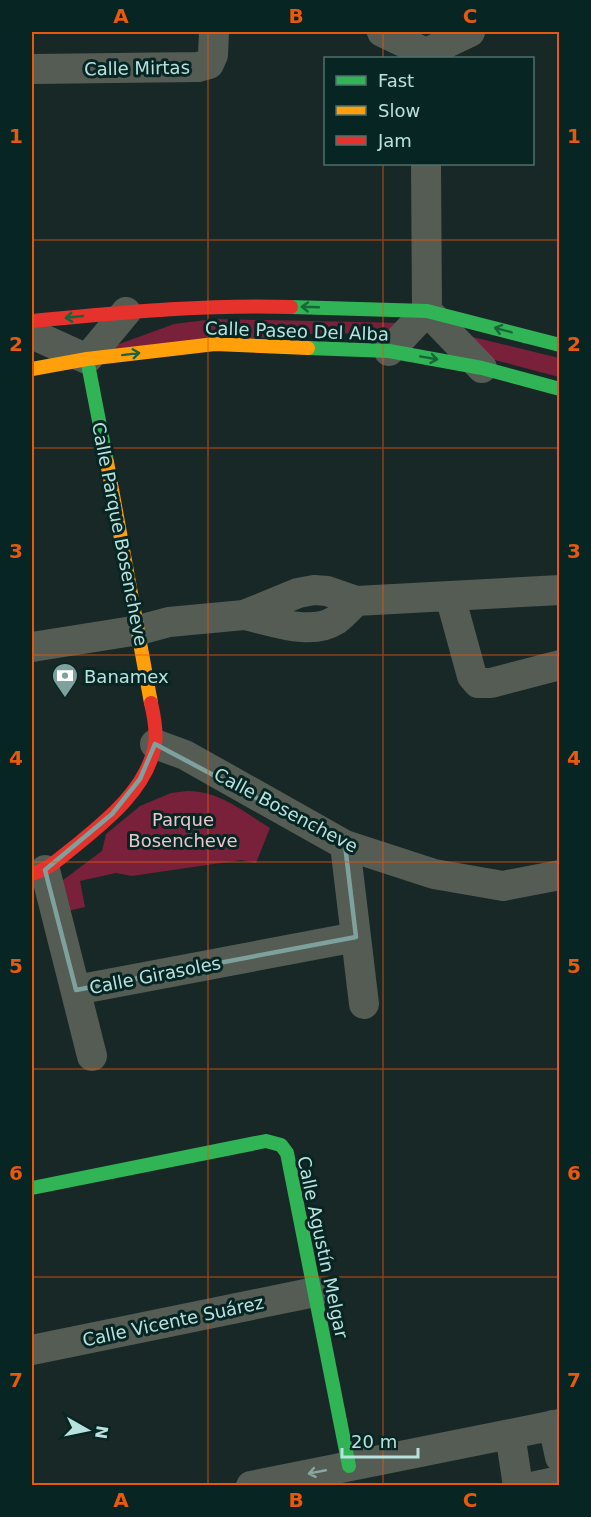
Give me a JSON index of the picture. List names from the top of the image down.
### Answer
{
  "streets": {
    "street": [
      "Calle Mirtas",
      "Calle Paseo Del Alba",
      "Calle Parque Bosencheve",
      "Calle Bosencheve",
      "Calle Girasoles",
      "Calle Agustín Melgar",
      "Calle Vicente Suárez"
    ]
  },
  "crossings": [
    ["Calle Paseo Del Alba", "Calle Parque Bosencheve"],
    ["Calle Parque Bosencheve", "Calle Bosencheve"],
    ["Calle Agustín Melgar", "Calle Vicente Suárez"]
  ],
  "parks": ["Parque Bosencheve"],
  "places": {
    "bank": ["Banamex"]
  },
  "legend": ["Fast", "Slow", "Jam"],
  "scale_bar": "20 m",
  "north": "right",
  "grid": {
    "columns": ["A", "B", "C"],
    "rows": [
      "1",
      "2",
      "3",
      "4",
      "5",
      "6",
      "7"
    ]
  }
}
